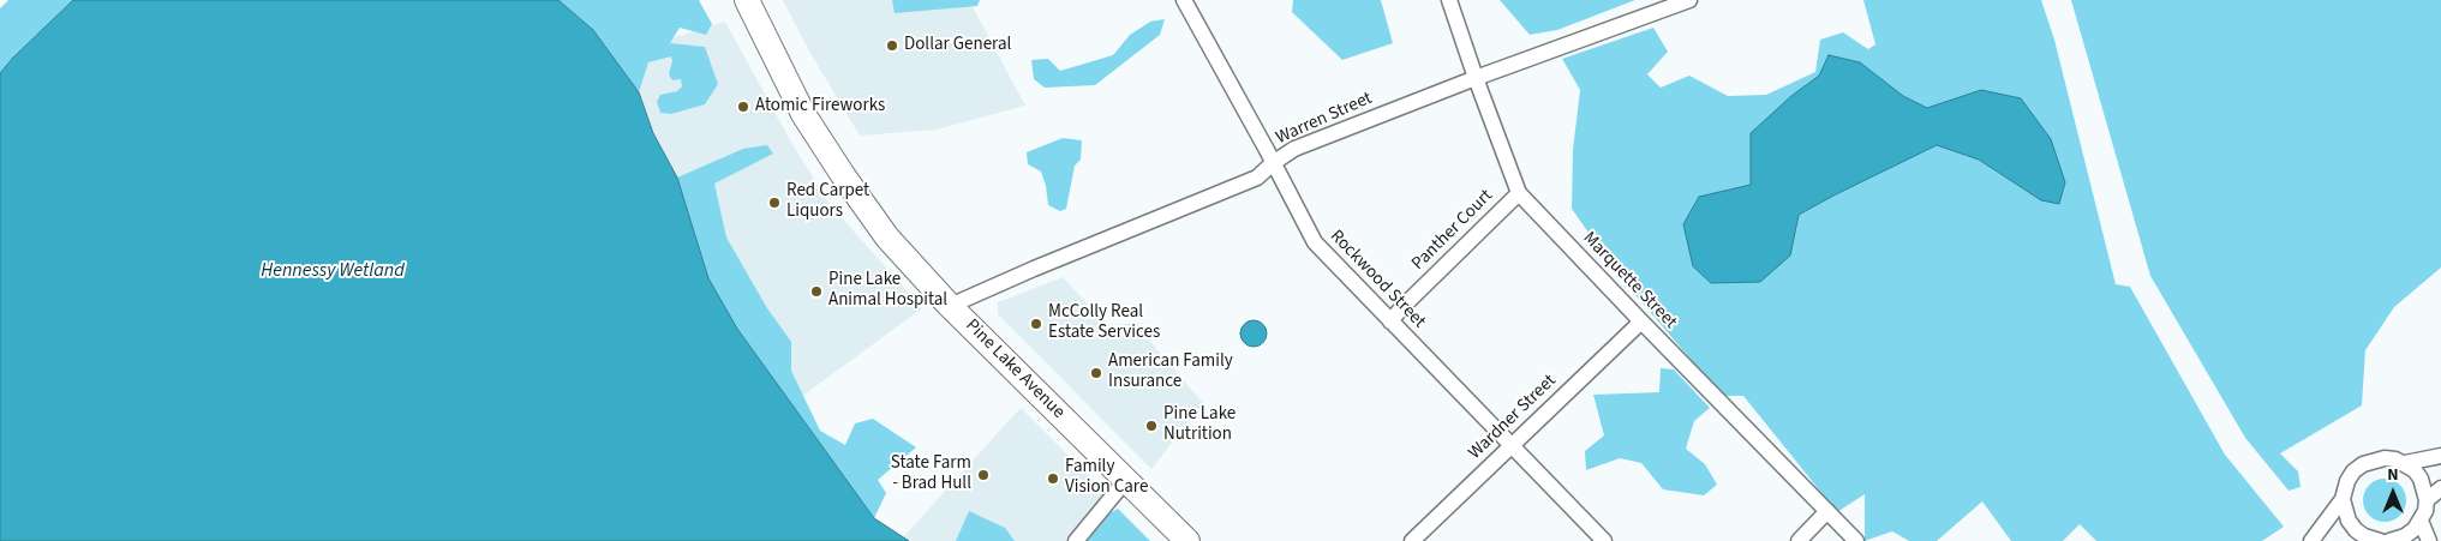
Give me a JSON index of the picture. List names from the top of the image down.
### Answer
{
  "streets": {
    "main road": ["Pine Lake Avenue"],
    "street": [
      "Warren Street",
      "Panther Court",
      "Rockwood Street",
      "Marquette Street",
      "Wardner Street"
    ]
  },
  "crossings": [
    ["Warren Street", "Rockwood Street"],
    ["Warren Street", "Marquette Street"],
    ["Warren Street", "Pine Lake Avenue"],
    ["Panther Court", "Rockwood Street"],
    ["Panther Court", "Marquette Street"],
    ["Rockwood Street", "Wardner Street"],
    ["Marquette Street", "Wardner Street"]
  ],
  "water": ["Hennessy Wetland"],
  "places": [
    "Dollar General",
    "Atomic Fireworks",
    "Red Carpet Liquors",
    "Pine Lake Animal Hospital",
    "McColly Real Estate Services",
    "American Family Insurance",
    "Pine Lake Nutrition",
    "State Farm - Brad Hull",
    "Family Vision Care"
  ],
  "north": "top"
}
